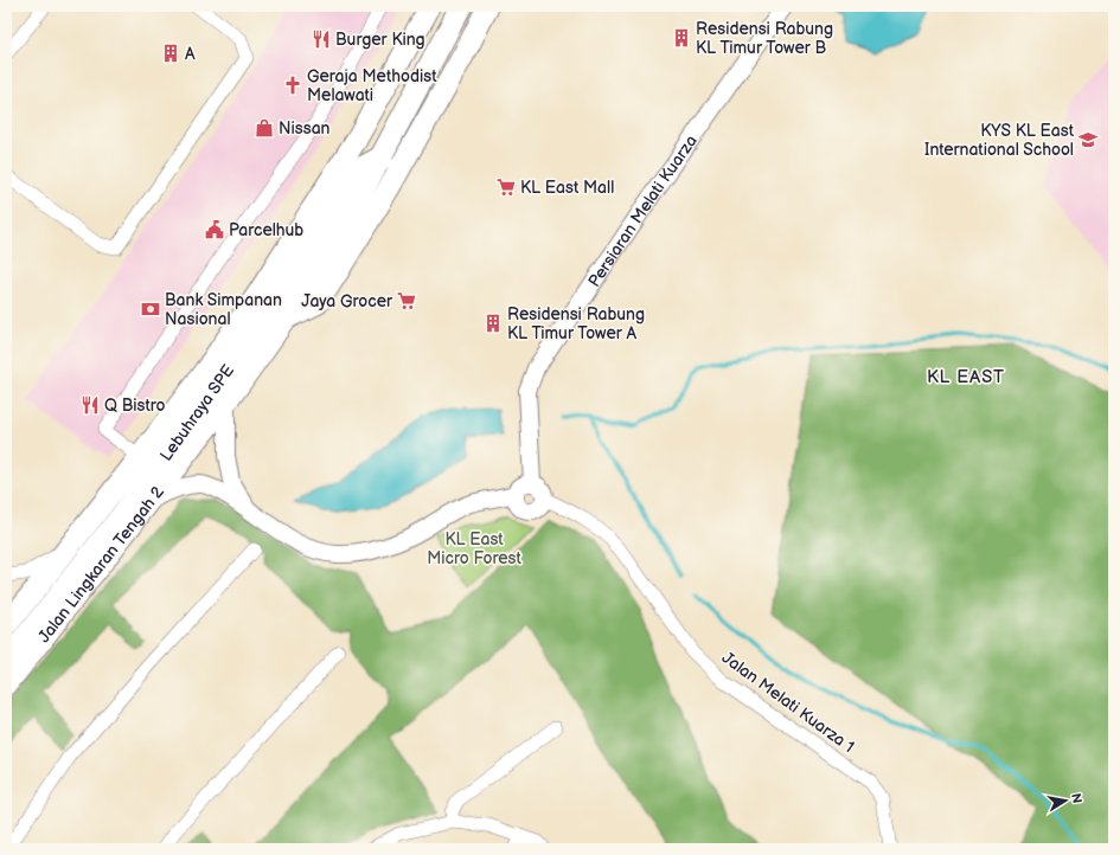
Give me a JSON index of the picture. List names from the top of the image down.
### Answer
{
  "streets": {
    "highway": ["Lebuhraya SPE", "Jalan Lingkaran Tengah 2"],
    "street": ["Persiaran Melati Kuarza", "Jalan Melati Kuarza 1"]
  },
  "crossings": [
    ["Persiaran Melati Kuarza", "Jalan Melati Kuarza 1"],
    ["Lebuhraya SPE", "Jalan Lingkaran Tengah 2"]
  ],
  "districts": ["KL EAST"],
  "parks": ["KL East Micro Forest"],
  "places": {
    "building": ["Residensi Rabung KL Timur Tower B", "A", "Residensi Rabung KL Timur Tower A"],
    "restaurant": ["Burger King", "Q Bistro"],
    "church": ["Geraja Methodist Melawati"],
    "shop": ["Nissan"],
    "school or university": ["KYS KL East International School"],
    "supermarket": ["KL East Mall", "Jaya Grocer"],
    "public building": ["Parcelhub"],
    "bank": ["Bank Simpanan Nasional"]
  },
  "north": "right"
}
